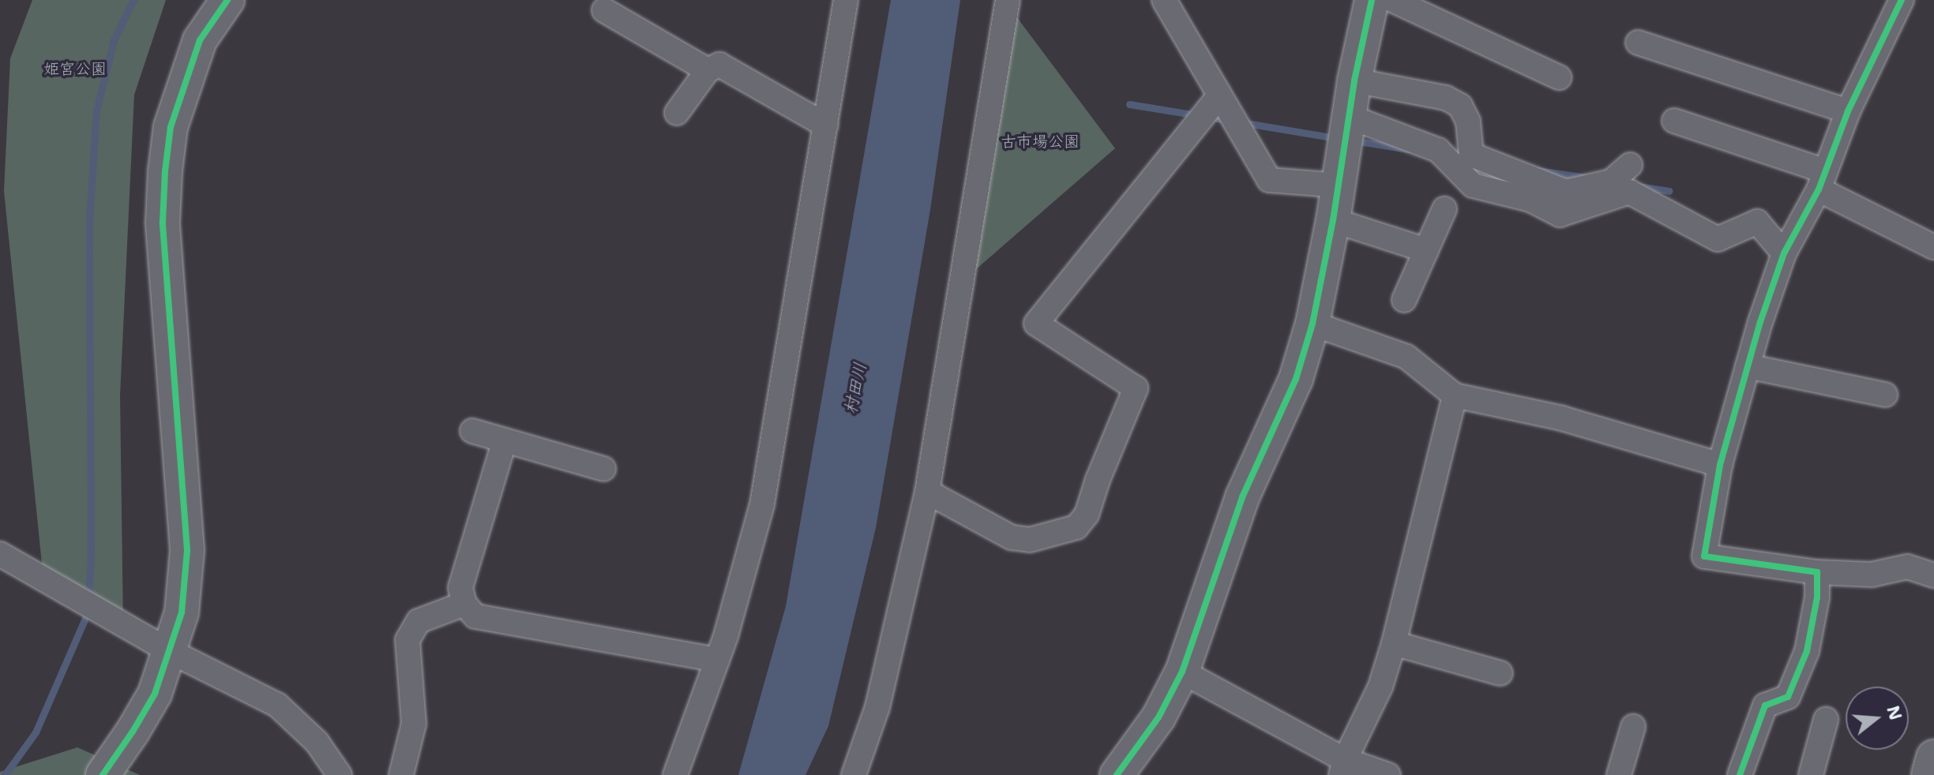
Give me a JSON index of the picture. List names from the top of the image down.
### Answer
{
  "water": ["村田川"],
  "parks": ["姫宮公園", "古市場公園"],
  "north": "right"
}
